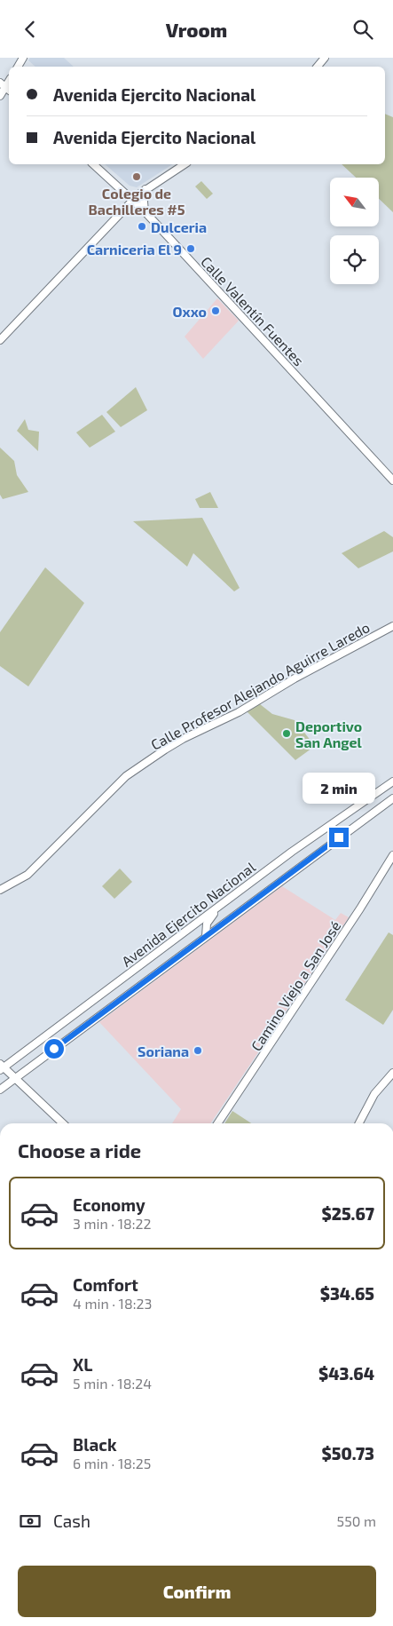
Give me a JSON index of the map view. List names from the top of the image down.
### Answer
{
  "streets": {
    "main road": [
      "Calle Valentín Fuentes",
      "Calle Profesor Alejando Aguirre Laredo",
      "Avenida Ejercito Nacional",
      "Camino Viejo a San José"
    ]
  },
  "places": [
    "Colegio de Bachilleres #5",
    "Dulceria",
    "Carniceria El 9",
    "Oxxo",
    "Deportivo San Angel",
    "Soriana"
  ],
  "north": "top left",
  "page": {
    "header": "Vroom",
    "banner": ["Avenida Ejercito Nacional", "Avenida Ejercito Nacional"],
    "bubble": "2 min",
    "heading": "Choose a ride",
    "list": [
      {
        "name": "Economy",
        "note": "3 min · 18:22",
        "value": "$25.67"
      },
      {
        "name": "Comfort",
        "note": "4 min · 18:23",
        "value": "$34.65"
      },
      {
        "name": "XL",
        "note": "5 min · 18:24",
        "value": "$43.64"
      },
      {
        "name": "Black",
        "note": "6 min · 18:25",
        "value": "$50.73"
      }
    ],
    "pay": ["Cash", "550 m"],
    "buttons": "Confirm"
  }
}
